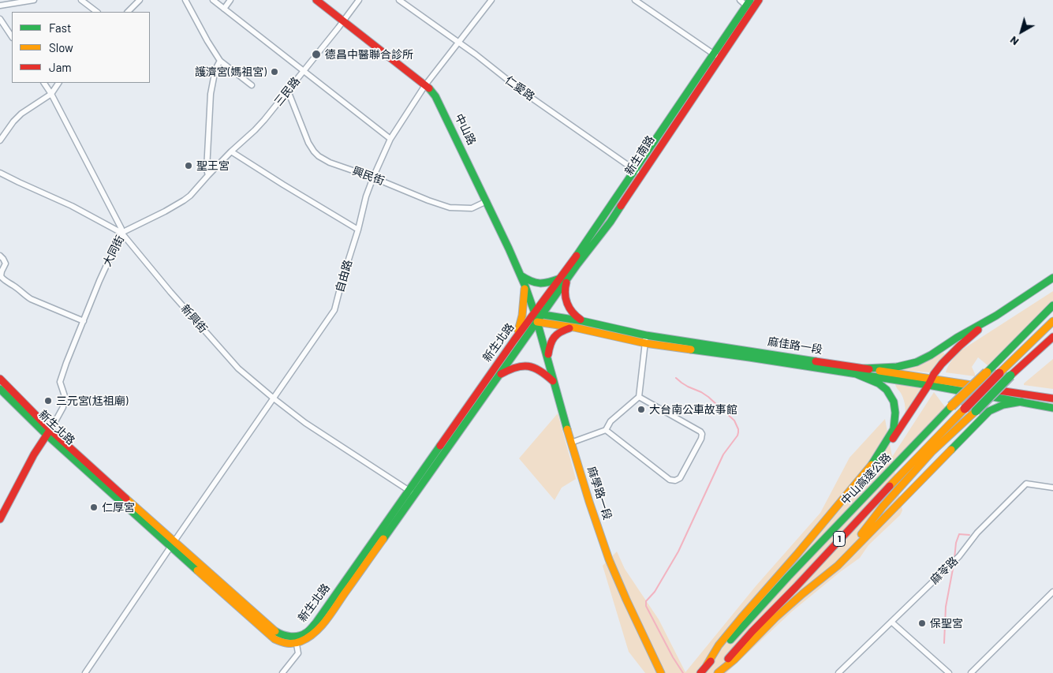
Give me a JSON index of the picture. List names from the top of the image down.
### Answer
{
  "streets": {
    "main road": [
      "中山路",
      "新生南路",
      "新生北路",
      "麻佳路一段",
      "中山高速公路",
      "麻學路一段",
      "1"
    ],
    "street": [
      "仁愛路",
      "三民路",
      "興民街",
      "大同街",
      "自由路",
      "新興街",
      "麻苓路"
    ]
  },
  "crossings": [
    ["仁愛路", "新生南路"],
    ["仁愛路", "自由路"],
    ["三民路", "中山路"],
    ["三民路", "興民街"],
    ["三民路", "大同街"],
    ["中山路", "新生南路"],
    ["中山路", "興民街"],
    ["中山路", "自由路"],
    ["中山路", "新生北路"],
    ["中山路", "麻佳路一段"],
    ["中山路", "麻學路一段"],
    ["新生南路", "新生北路"],
    ["新生南路", "麻佳路一段"],
    ["新生南路", "麻學路一段"],
    ["興民街", "自由路"],
    ["大同街", "新興街"],
    ["大同街", "新生北路"],
    ["自由路", "新興街"],
    ["自由路", "新生北路"],
    ["新興街", "新生北路"],
    ["新生北路", "麻佳路一段"],
    ["新生北路", "麻學路一段"],
    ["麻佳路一段", "麻學路一段"]
  ],
  "places": [
    "德昌中醫聯合診所",
    "護濟宮(媽祖宮)",
    "聖王宮",
    "三元宮(尪祖廟)",
    "大台南公車故事館",
    "仁厚宮",
    "保聖宮"
  ],
  "legend": ["Fast", "Slow", "Jam"],
  "north": "bottom left"
}
